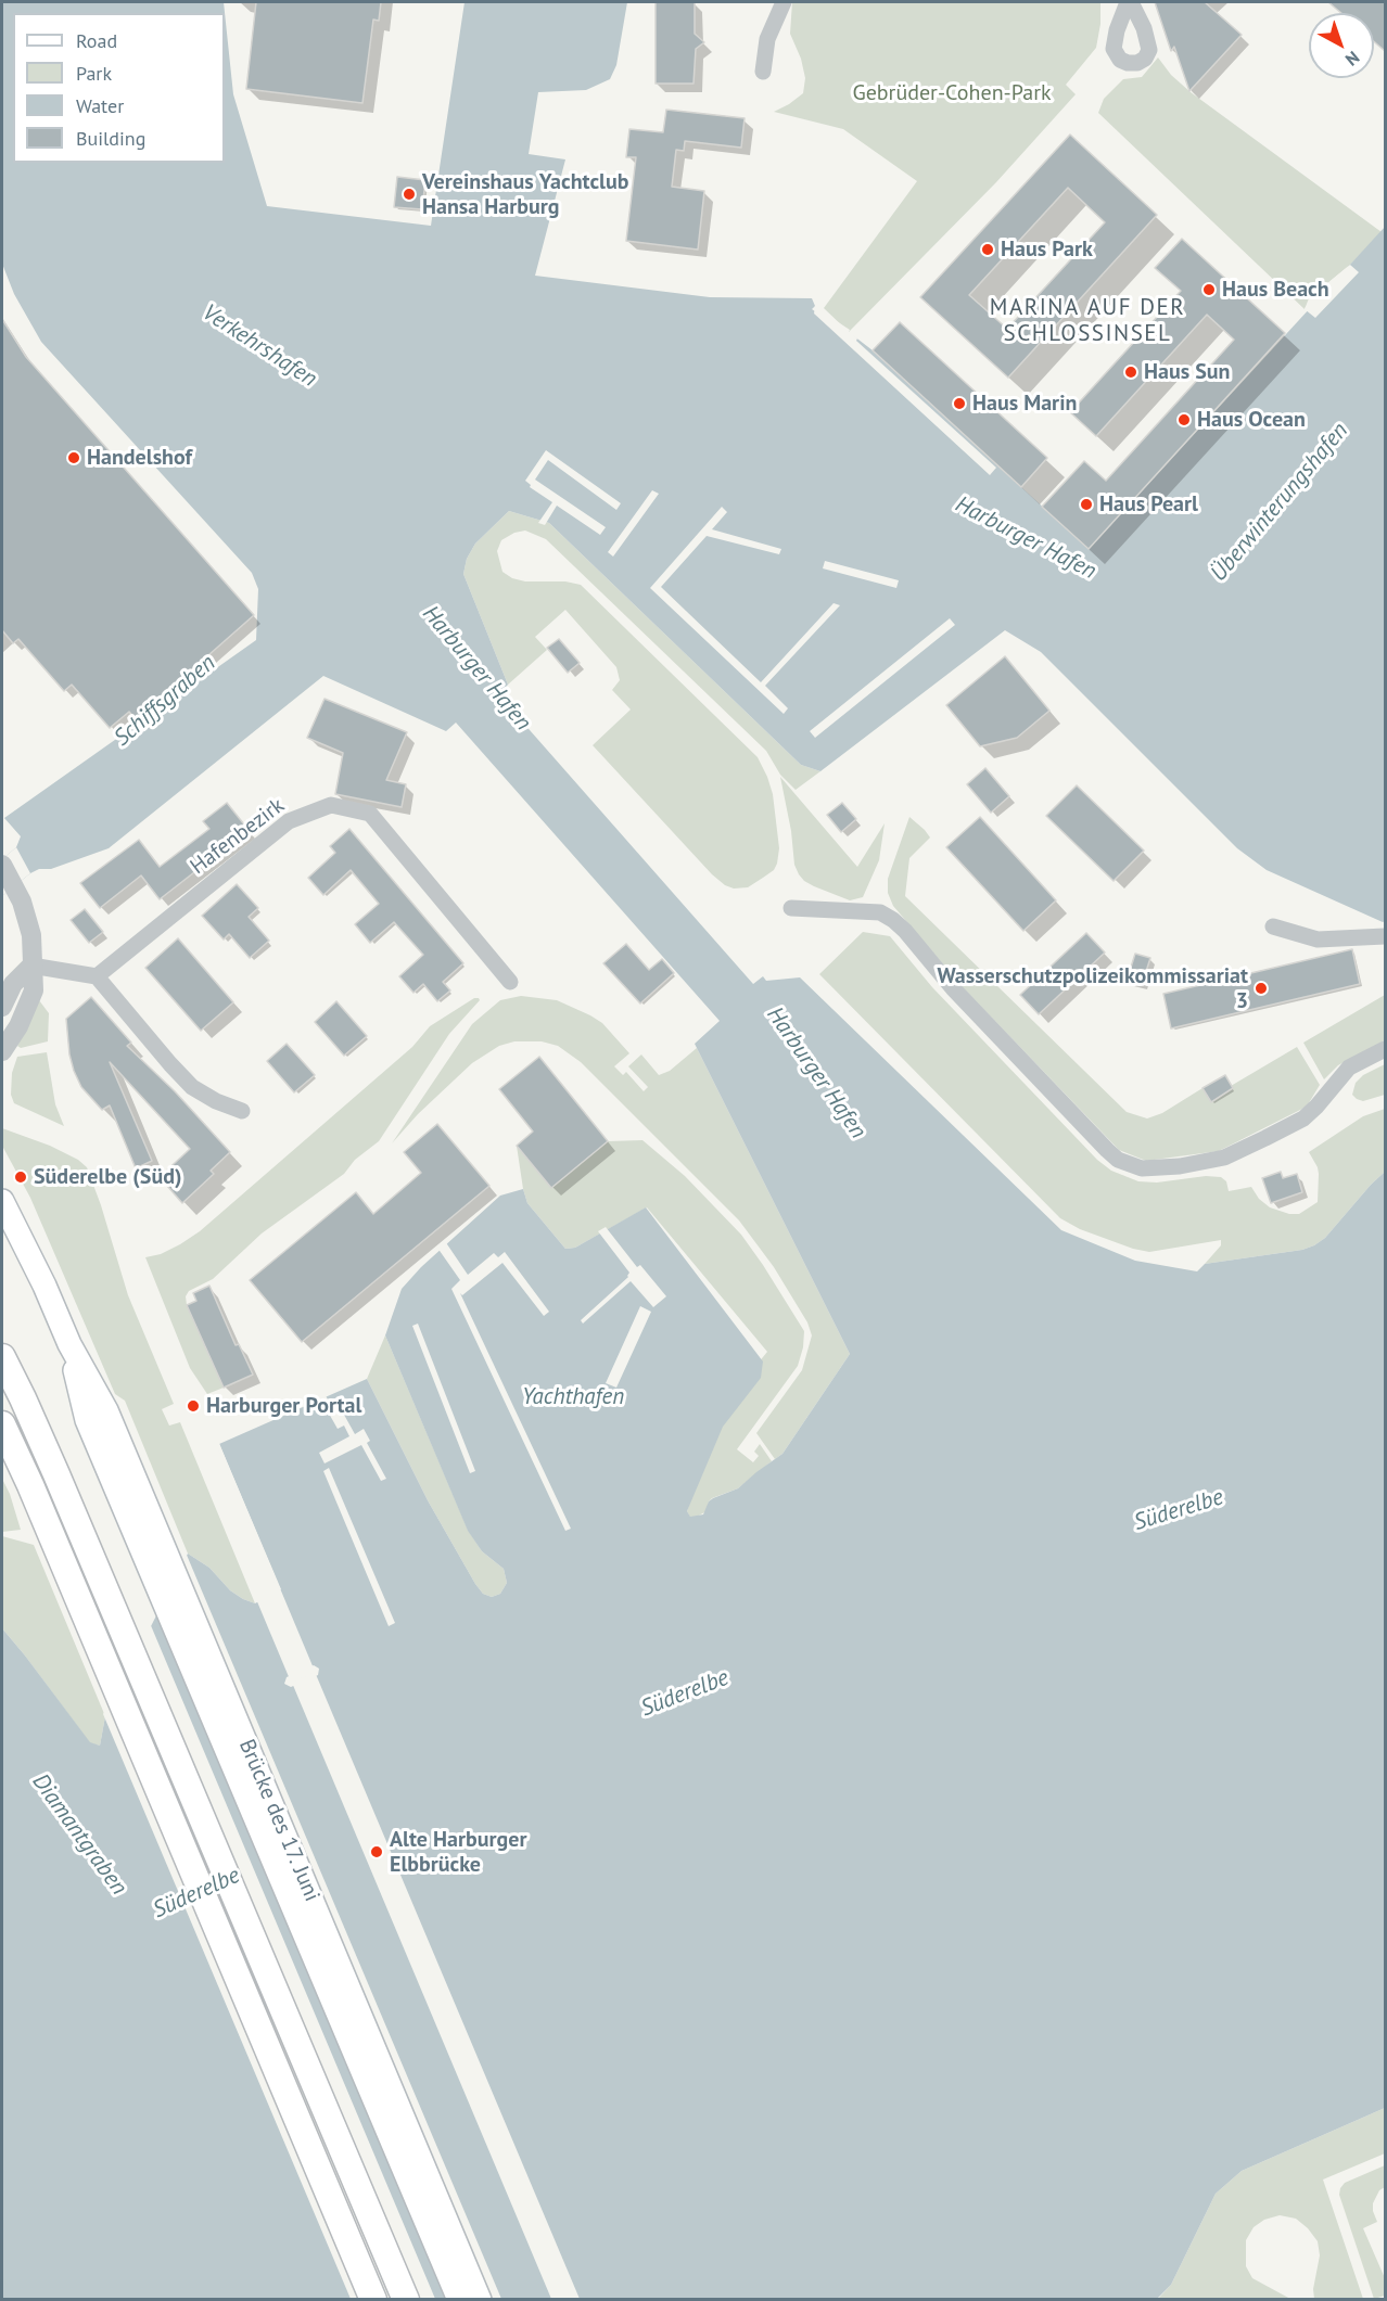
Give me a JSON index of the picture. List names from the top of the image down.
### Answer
{
  "streets": {
    "main road": ["Brücke des 17. Juni"],
    "street": ["Hafenbezirk"]
  },
  "districts": ["MARINA AUF DER SCHLOSSINSEL"],
  "water": [
    "Verkehrshafen",
    "Überwinterungshafen",
    "Harburger Hafen",
    "Schiffsgraben",
    "Yachthafen",
    "Süderelbe",
    "Diamantgraben"
  ],
  "parks": ["Gebrüder-Cohen-Park"],
  "places": [
    "Vereinshaus Yachtclub Hansa Harburg",
    "Haus Park",
    "Haus Beach",
    "Haus Sun",
    "Haus Marin",
    "Haus Ocean",
    "Handelshof",
    "Haus Pearl",
    "Wasserschutzpolizeikommissariat 3",
    "Süderelbe (Süd)",
    "Harburger Portal",
    "Alte Harburger Elbbrücke"
  ],
  "legend": [
    "Road",
    "Park",
    "Water",
    "Building"
  ],
  "north": "bottom right"
}
